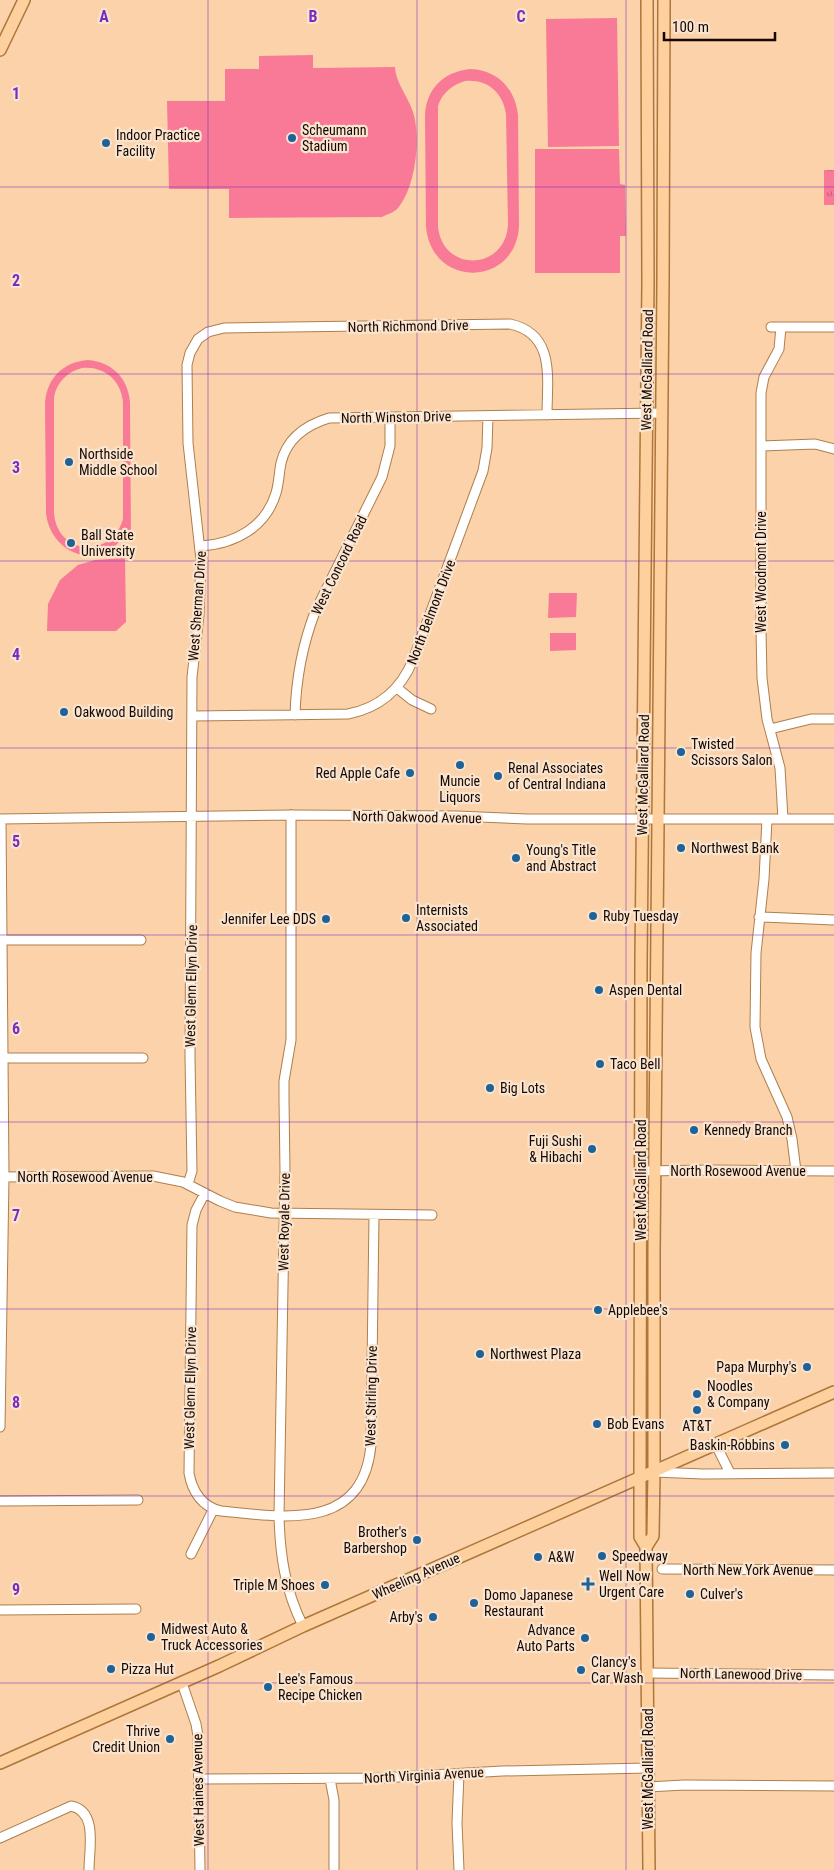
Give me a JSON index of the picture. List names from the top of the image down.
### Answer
{
  "streets": {
    "main road": ["West McGalliard Road", "Wheeling Avenue"],
    "street": [
      "North Richmond Drive",
      "North Winston Drive",
      "West Concord Road",
      "West Woodmont Drive",
      "West Sherman Drive",
      "North Belmont Drive",
      "North Oakwood Avenue",
      "West Glenn Ellyn Drive",
      "North Rosewood Avenue",
      "West Royale Drive",
      "West Stirling Drive",
      "North New York Avenue",
      "North Lanewood Drive",
      "North Virginia Avenue",
      "West Haines Avenue"
    ]
  },
  "crossings": [
    ["North Richmond Drive", "North Winston Drive"],
    ["North Richmond Drive", "West Sherman Drive"],
    ["West McGalliard Road", "North Winston Drive"],
    ["West McGalliard Road", "North Oakwood Avenue"],
    ["West McGalliard Road", "North Rosewood Avenue"],
    ["West McGalliard Road", "Wheeling Avenue"],
    ["West McGalliard Road", "North Lanewood Drive"],
    ["West McGalliard Road", "North Virginia Avenue"],
    ["North Winston Drive", "West Concord Road"],
    ["North Winston Drive", "West Sherman Drive"],
    ["North Winston Drive", "North Belmont Drive"],
    ["West Concord Road", "North Belmont Drive"],
    ["West Woodmont Drive", "North Oakwood Avenue"],
    ["West Sherman Drive", "North Belmont Drive"],
    ["West Sherman Drive", "North Oakwood Avenue"],
    ["West Sherman Drive", "West Glenn Ellyn Drive"],
    ["North Oakwood Avenue", "West Glenn Ellyn Drive"],
    ["North Oakwood Avenue", "West Royale Drive"],
    ["West Glenn Ellyn Drive", "North Rosewood Avenue"],
    ["North Rosewood Avenue", "West Royale Drive"],
    ["North Rosewood Avenue", "West Stirling Drive"],
    ["West Royale Drive", "West Stirling Drive"],
    ["West Royale Drive", "Wheeling Avenue"],
    ["Wheeling Avenue", "West Haines Avenue"],
    ["North Virginia Avenue", "West Haines Avenue"]
  ],
  "places": {
    "other": [
      "Scheumann Stadium",
      "Indoor Practice Facility",
      "Northside Middle School",
      "Ball State University",
      "Oakwood Building",
      "Twisted Scissors Salon",
      "Muncie Liquors",
      "Red Apple Cafe",
      "Renal Associates of Central Indiana",
      "Northwest Bank",
      "Young's Title and Abstract",
      "Ruby Tuesday",
      "Internists Associated",
      "Jennifer Lee DDS",
      "Aspen Dental",
      "Taco Bell",
      "Big Lots",
      "Kennedy Branch",
      "Fuji Sushi & Hibachi",
      "Applebee's",
      "Northwest Plaza",
      "Papa Murphy's",
      "Noodles & Company",
      "AT&T",
      "Bob Evans",
      "Baskin-Robbins",
      "Brother's Barbershop",
      "Speedway",
      "A&W",
      "Triple M Shoes",
      "Culver's",
      "Domo Japanese Restaurant",
      "Arby's",
      "Midwest Auto & Truck Accessories",
      "Advance Auto Parts",
      "Pizza Hut",
      "Clancy's Car Wash",
      "Lee's Famous Recipe Chicken",
      "Thrive Credit Union"
    ],
    "health": ["Well Now Urgent Care"]
  },
  "scale_bar": "100 m",
  "grid": {
    "columns": ["A", "B", "C"],
    "rows": [
      "1",
      "2",
      "3",
      "4",
      "5",
      "6",
      "7",
      "8",
      "9"
    ]
  }
}
